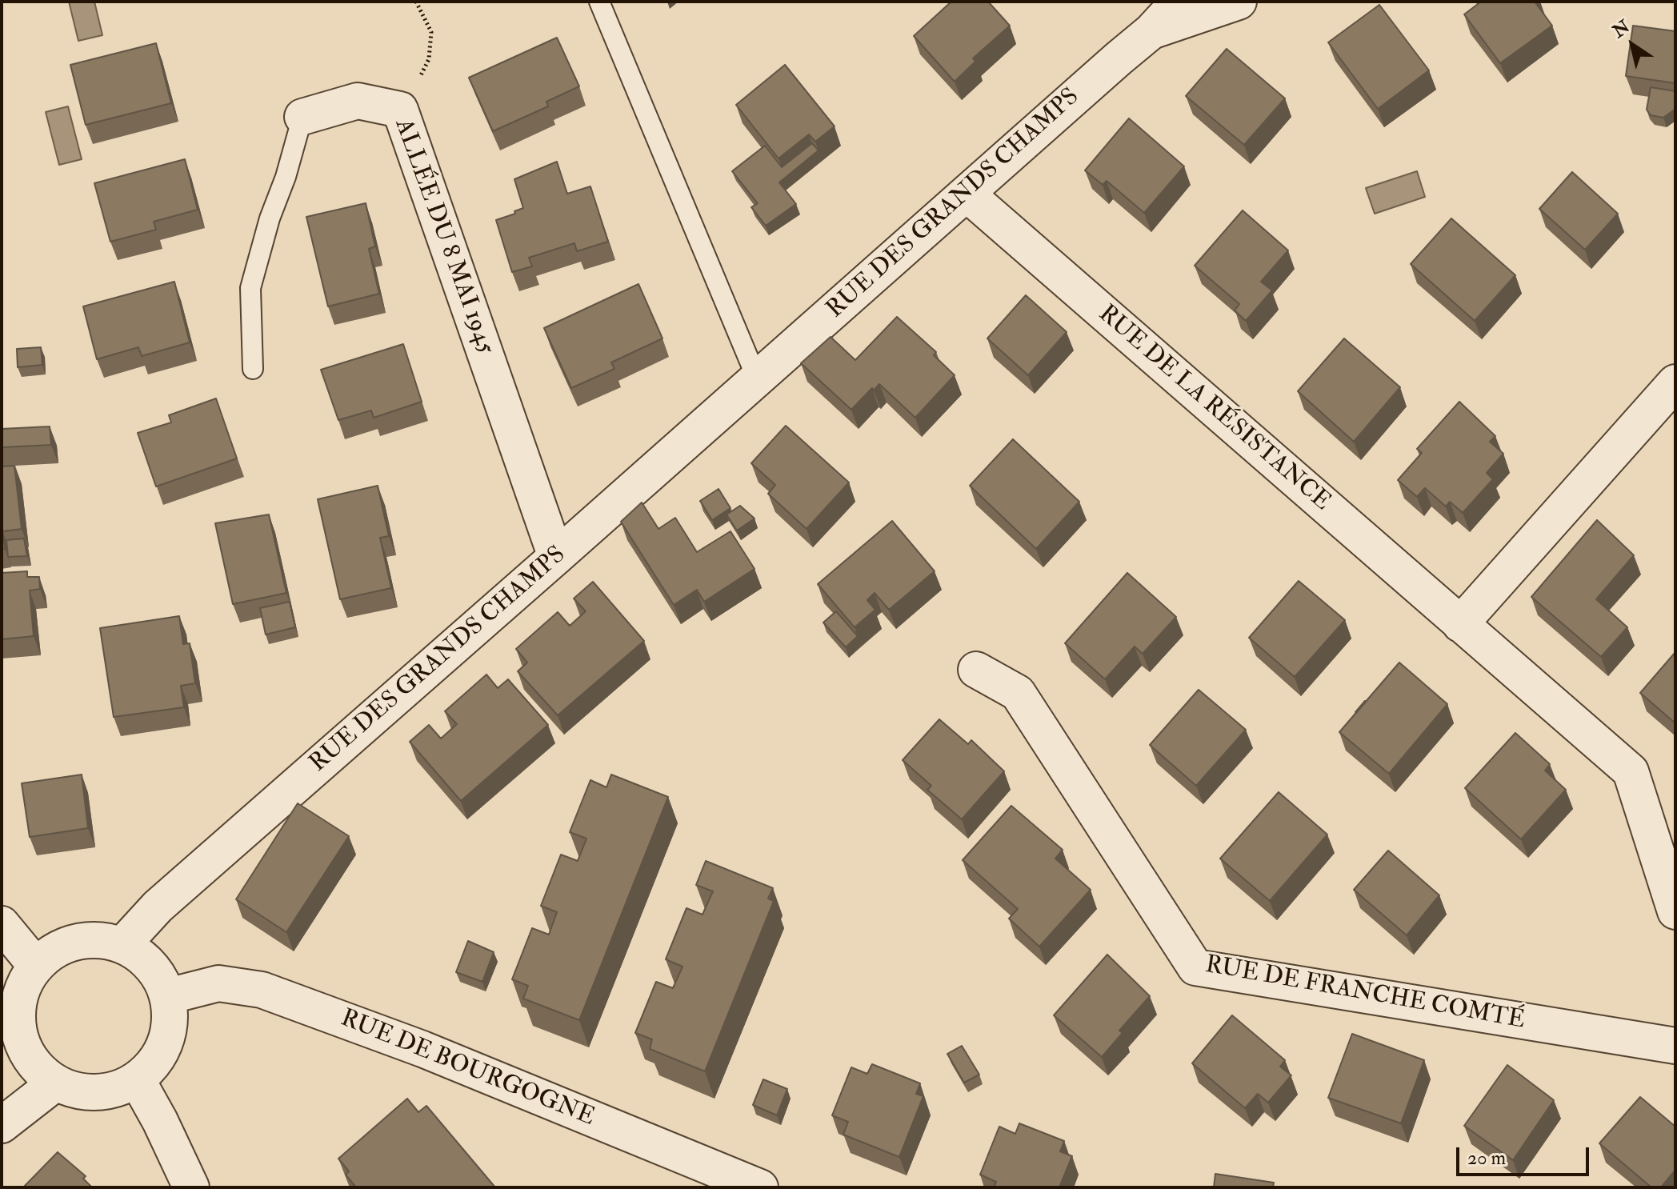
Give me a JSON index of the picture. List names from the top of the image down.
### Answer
{
  "streets": {
    "street": [
      "RUE DES GRANDS CHAMPS",
      "ALLÉE DU 8 MAI 1945",
      "RUE DE LA RÉSISTANCE",
      "RUE DE FRANCHE COMTÉ",
      "RUE DE BOURGOGNE"
    ]
  },
  "crossings": [
    ["RUE DES GRANDS CHAMPS", "ALLÉE DU 8 MAI 1945"],
    ["RUE DES GRANDS CHAMPS", "RUE DE LA RÉSISTANCE"],
    ["RUE DES GRANDS CHAMPS", "RUE DE BOURGOGNE"]
  ],
  "scale_bar": "20 m",
  "north": "top left"
}
